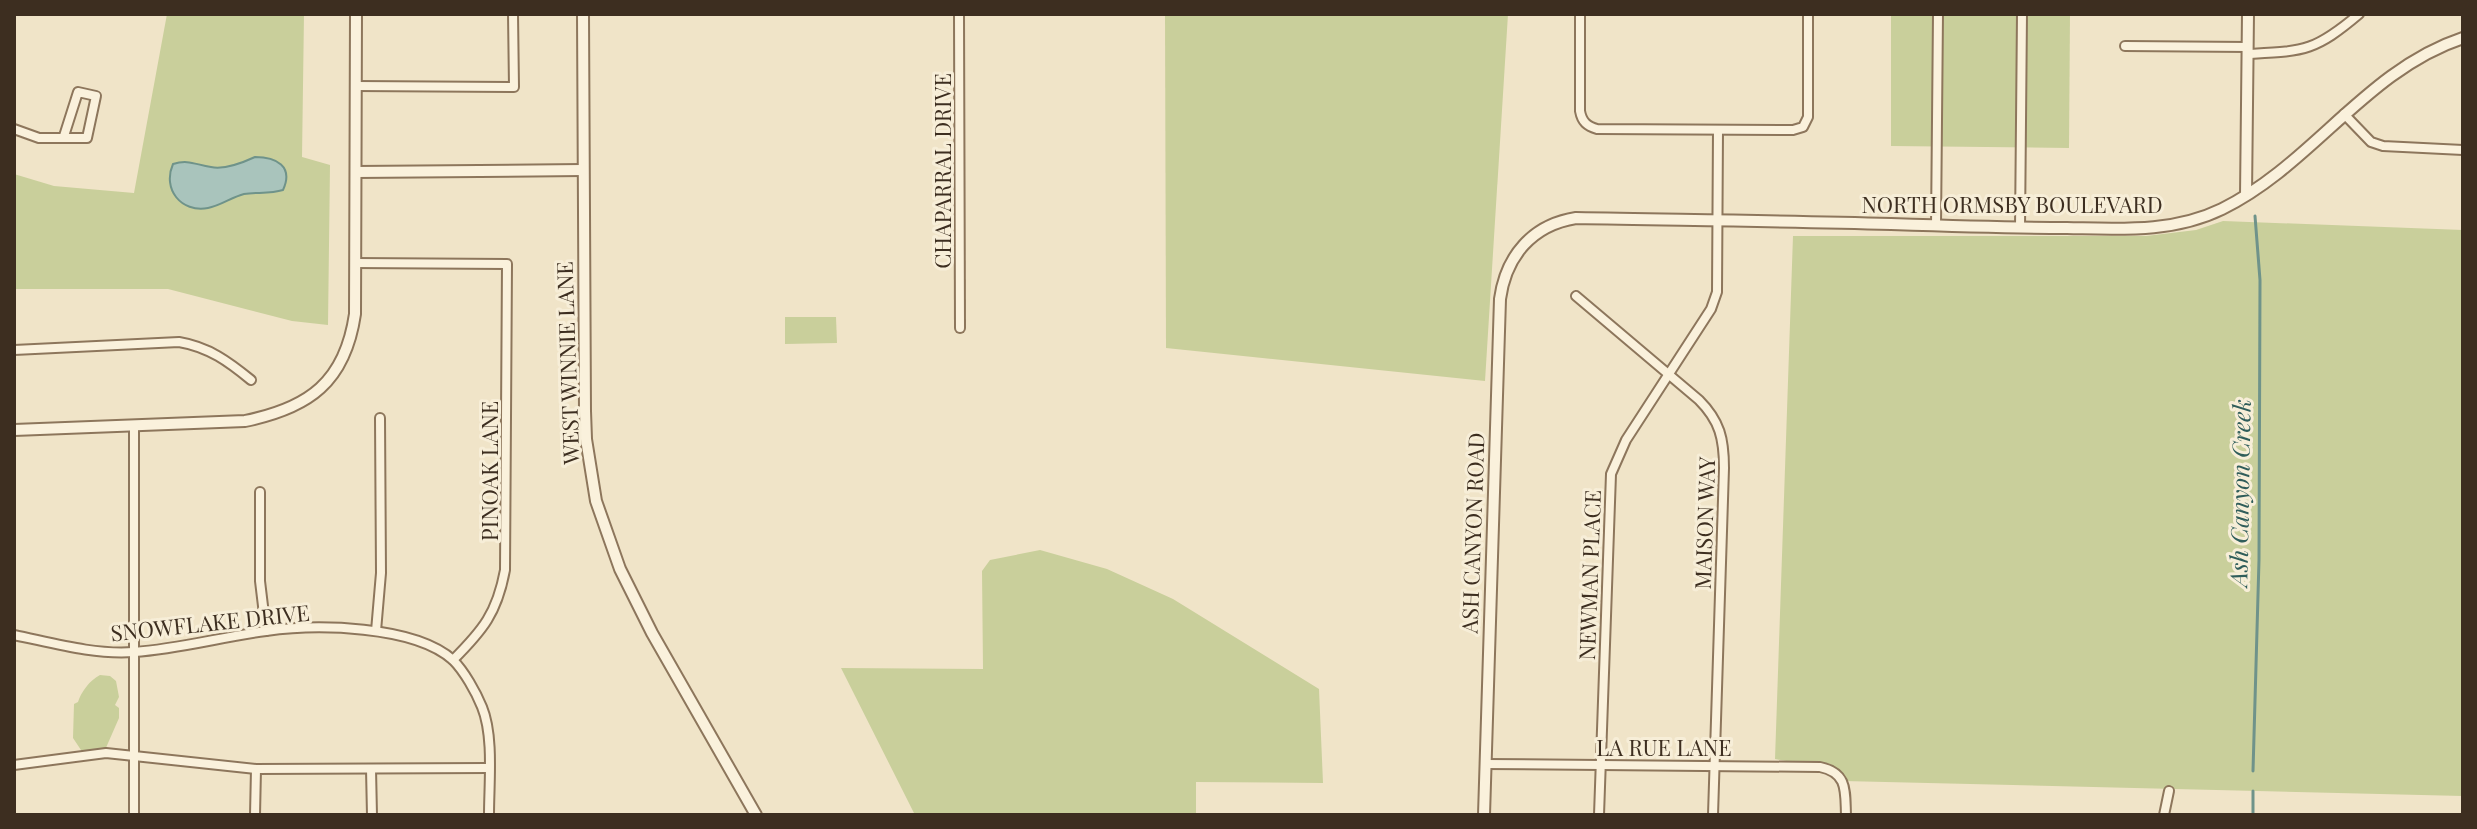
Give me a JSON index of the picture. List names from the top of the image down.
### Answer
{
  "streets": {
    "street": [
      "CHAPARRAL DRIVE",
      "NORTH ORMSBY BOULEVARD",
      "WEST WINNIE LANE",
      "PINOAK LANE",
      "MAISON WAY",
      "ASH CANYON ROAD",
      "NEWMAN PLACE",
      "SNOWFLAKE DRIVE",
      "LA RUE LANE"
    ]
  },
  "crossings": [
    ["NORTH ORMSBY BOULEVARD", "ASH CANYON ROAD"],
    ["NORTH ORMSBY BOULEVARD", "NEWMAN PLACE"],
    ["PINOAK LANE", "SNOWFLAKE DRIVE"],
    ["MAISON WAY", "NEWMAN PLACE"],
    ["MAISON WAY", "LA RUE LANE"],
    ["ASH CANYON ROAD", "LA RUE LANE"],
    ["NEWMAN PLACE", "LA RUE LANE"]
  ],
  "water": ["Ash Canyon Creek"]
}
